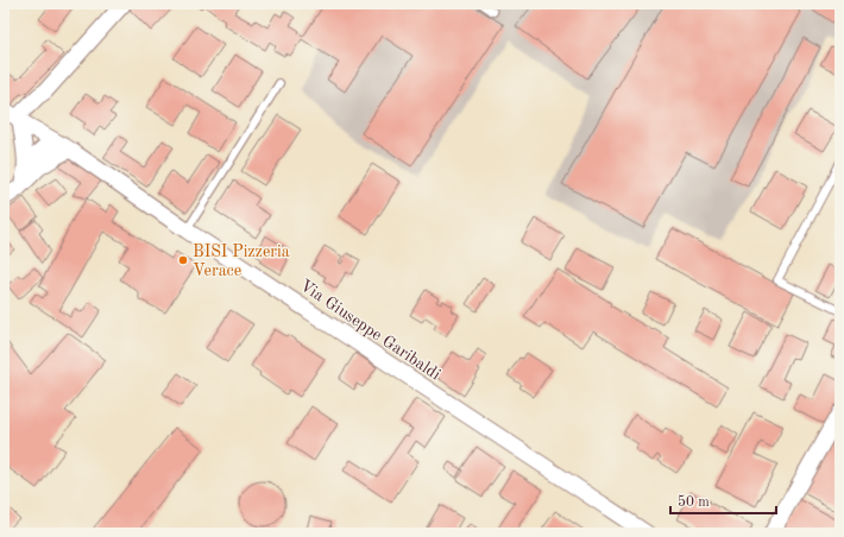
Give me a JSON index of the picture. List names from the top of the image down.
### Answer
{
  "streets": {
    "street": ["Via Giuseppe Garibaldi"]
  },
  "places": ["BISI Pizzeria Verace"],
  "scale_bar": "50 m"
}
